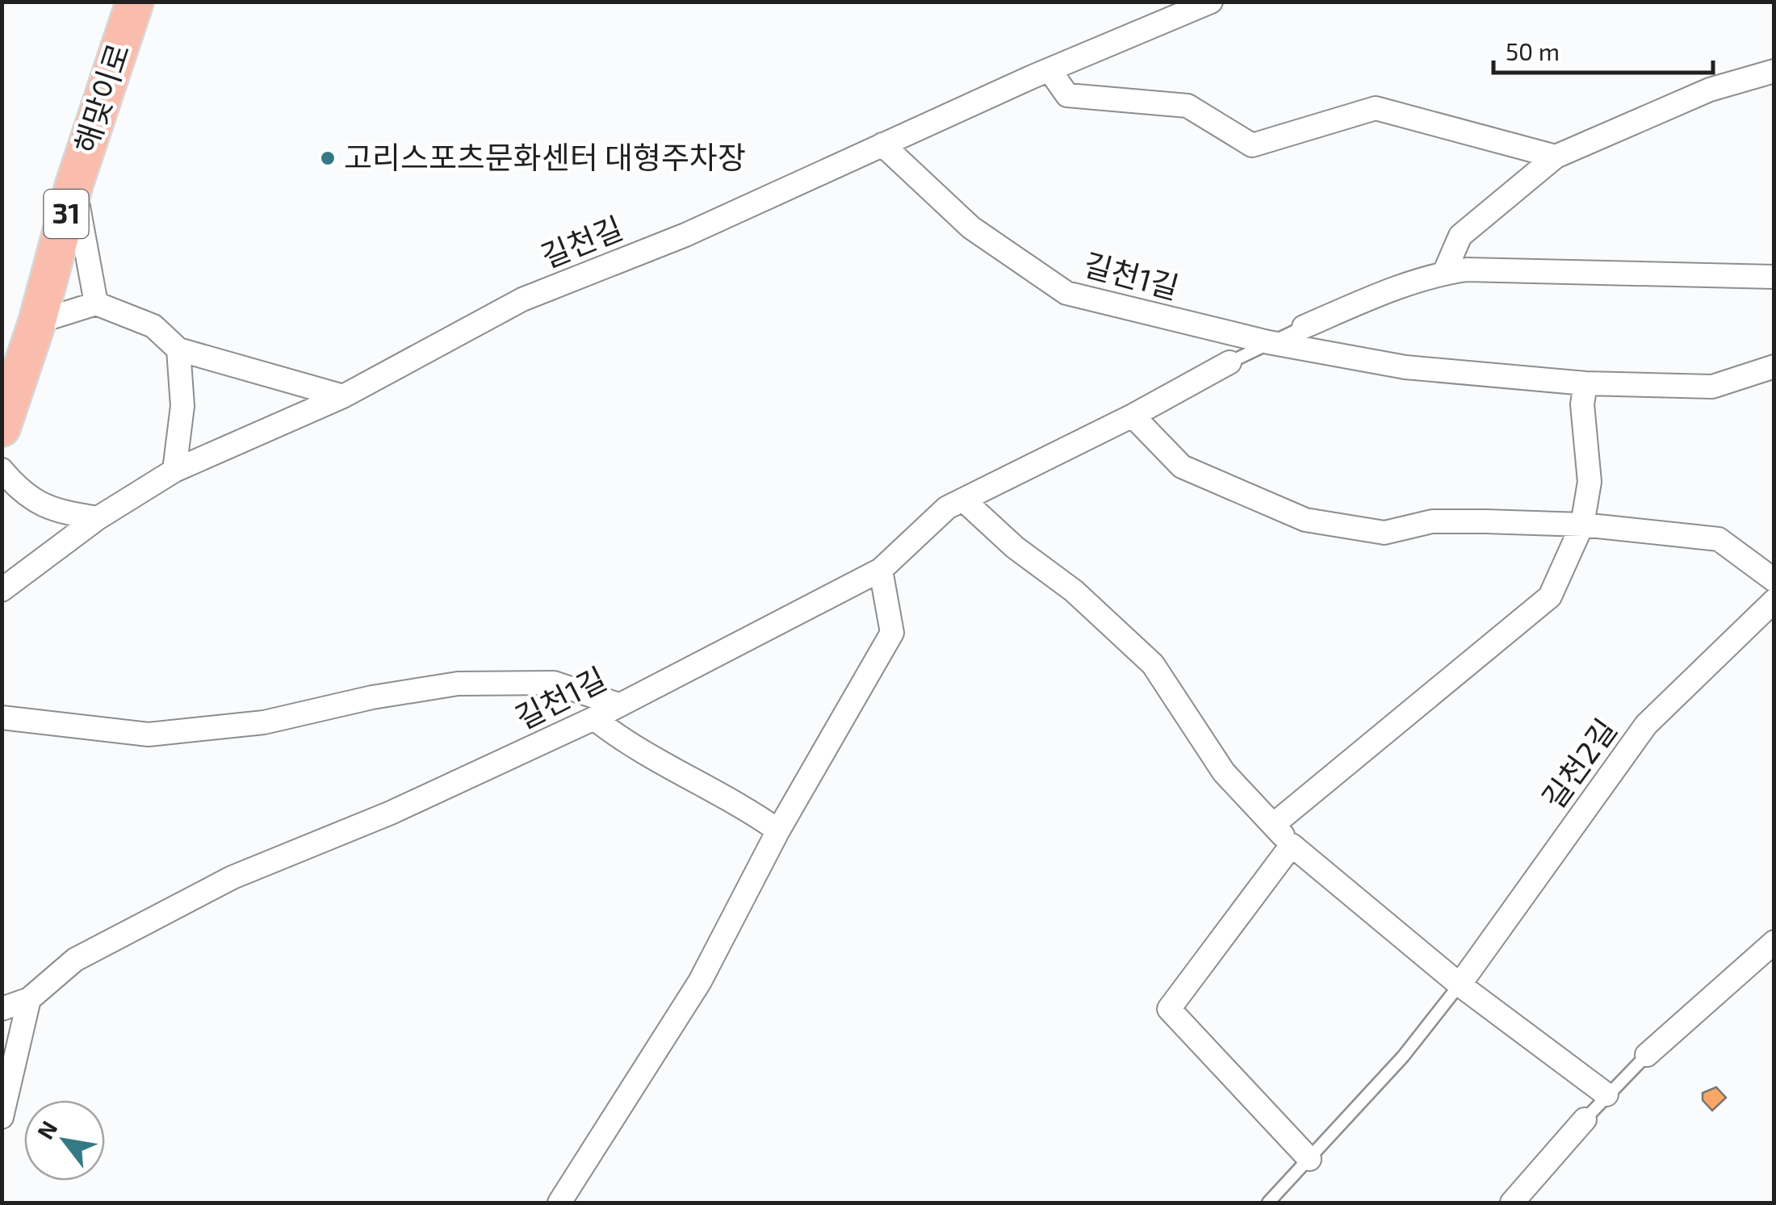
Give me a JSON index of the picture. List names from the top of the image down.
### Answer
{
  "streets": {
    "main road": ["해맞이로", "31"],
    "street": ["길천길", "길천1길", "길천2길"]
  },
  "crossings": [
    ["길천길", "길천1길"]
  ],
  "places": ["고리스포츠문화센터 대형주차장"],
  "scale_bar": "50 m",
  "north": "top left"
}
